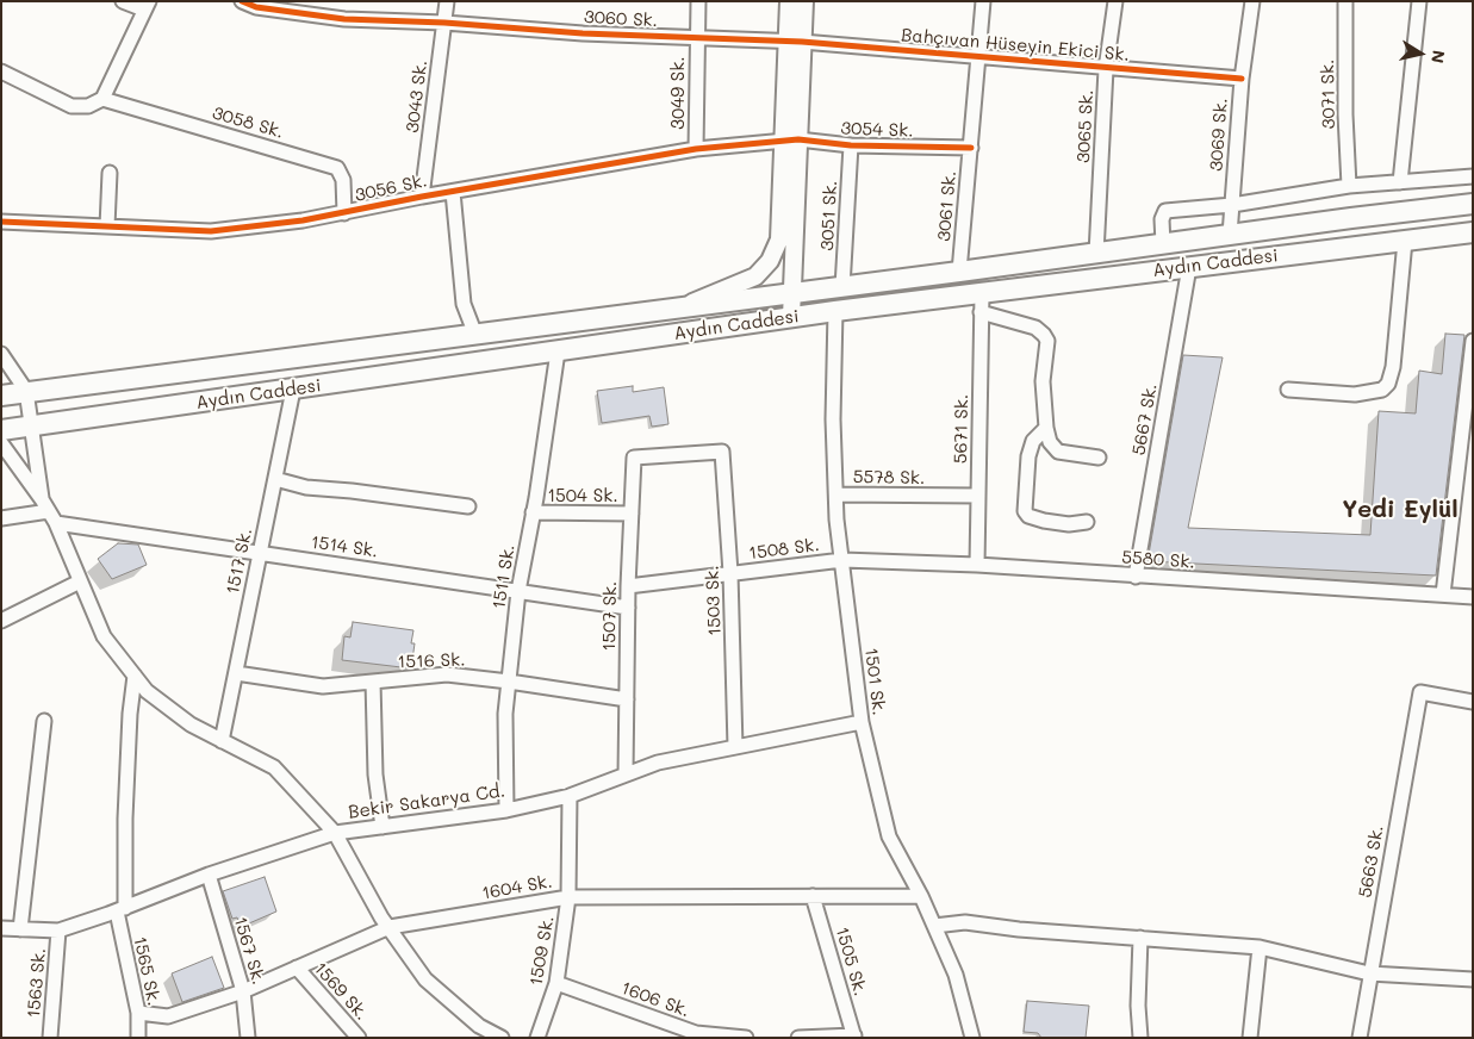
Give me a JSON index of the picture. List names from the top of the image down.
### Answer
{
  "streets": {
    "highway": ["Aydın Caddesi"],
    "street": [
      "3060 Sk.",
      "Bahçıvan Hüseyin Ekici Sk.",
      "3049 Sk.",
      "3071 Sk.",
      "3043 Sk.",
      "3058 Sk.",
      "3065 Sk.",
      "3054 Sk.",
      "3069 Sk.",
      "3056 Sk.",
      "3061 Sk.",
      "3051 Sk.",
      "5667 Sk.",
      "5671 Sk.",
      "5578 Sk.",
      "1504 Sk.",
      "1514 Sk.",
      "1508 Sk.",
      "5580 Sk.",
      "1517 Sk.",
      "1511 Sk.",
      "1503 Sk.",
      "1507 Sk.",
      "1516 Sk.",
      "1501 Sk.",
      "Bekir Sakarya Cd.",
      "5663 Sk.",
      "1604 Sk.",
      "1567 Sk.",
      "1509 Sk.",
      "1505 Sk.",
      "1565 Sk.",
      "1563 Sk.",
      "1569 Sk.",
      "1606 Sk."
    ]
  },
  "crossings": [
    ["3060 Sk.", "Bahçıvan Hüseyin Ekici Sk."],
    ["3060 Sk.", "3049 Sk."],
    ["3060 Sk.", "3043 Sk."],
    ["Bahçıvan Hüseyin Ekici Sk.", "3065 Sk."],
    ["Bahçıvan Hüseyin Ekici Sk.", "3069 Sk."],
    ["Bahçıvan Hüseyin Ekici Sk.", "3061 Sk."],
    ["3049 Sk.", "3056 Sk."],
    ["3043 Sk.", "3056 Sk."],
    ["3058 Sk.", "3056 Sk."],
    ["3065 Sk.", "Aydın Caddesi"],
    ["3054 Sk.", "3056 Sk."],
    ["3054 Sk.", "3061 Sk."],
    ["3054 Sk.", "3051 Sk."],
    ["3069 Sk.", "Aydın Caddesi"],
    ["3061 Sk.", "Aydın Caddesi"],
    ["3051 Sk.", "Aydın Caddesi"],
    ["Aydın Caddesi", "5667 Sk."],
    ["Aydın Caddesi", "5671 Sk."],
    ["Aydın Caddesi", "1517 Sk."],
    ["Aydın Caddesi", "1511 Sk."],
    ["Aydın Caddesi", "1501 Sk."],
    ["5667 Sk.", "5580 Sk."],
    ["5671 Sk.", "5578 Sk."],
    ["5671 Sk.", "5580 Sk."],
    ["5578 Sk.", "1501 Sk."],
    ["1504 Sk.", "1511 Sk."],
    ["1504 Sk.", "1507 Sk."],
    ["1514 Sk.", "1517 Sk."],
    ["1514 Sk.", "1511 Sk."],
    ["1514 Sk.", "1507 Sk."],
    ["1508 Sk.", "5580 Sk."],
    ["1508 Sk.", "1503 Sk."],
    ["1508 Sk.", "1507 Sk."],
    ["1508 Sk.", "1501 Sk."],
    ["5580 Sk.", "1501 Sk."],
    ["1517 Sk.", "1516 Sk."],
    ["1511 Sk.", "1516 Sk."],
    ["1511 Sk.", "Bekir Sakarya Cd."],
    ["1503 Sk.", "1507 Sk."],
    ["1503 Sk.", "Bekir Sakarya Cd."],
    ["1507 Sk.", "1516 Sk."],
    ["1507 Sk.", "Bekir Sakarya Cd."],
    ["1501 Sk.", "Bekir Sakarya Cd."],
    ["1501 Sk.", "1604 Sk."],
    ["Bekir Sakarya Cd.", "1567 Sk."],
    ["Bekir Sakarya Cd.", "1509 Sk."],
    ["Bekir Sakarya Cd.", "1565 Sk."],
    ["Bekir Sakarya Cd.", "1563 Sk."],
    ["1604 Sk.", "1567 Sk."],
    ["1604 Sk.", "1509 Sk."],
    ["1604 Sk.", "1505 Sk."],
    ["1604 Sk.", "1565 Sk."],
    ["1604 Sk.", "1569 Sk."],
    ["1509 Sk.", "1606 Sk."]
  ],
  "districts": ["Yedi Eylül"],
  "north": "right"
}
